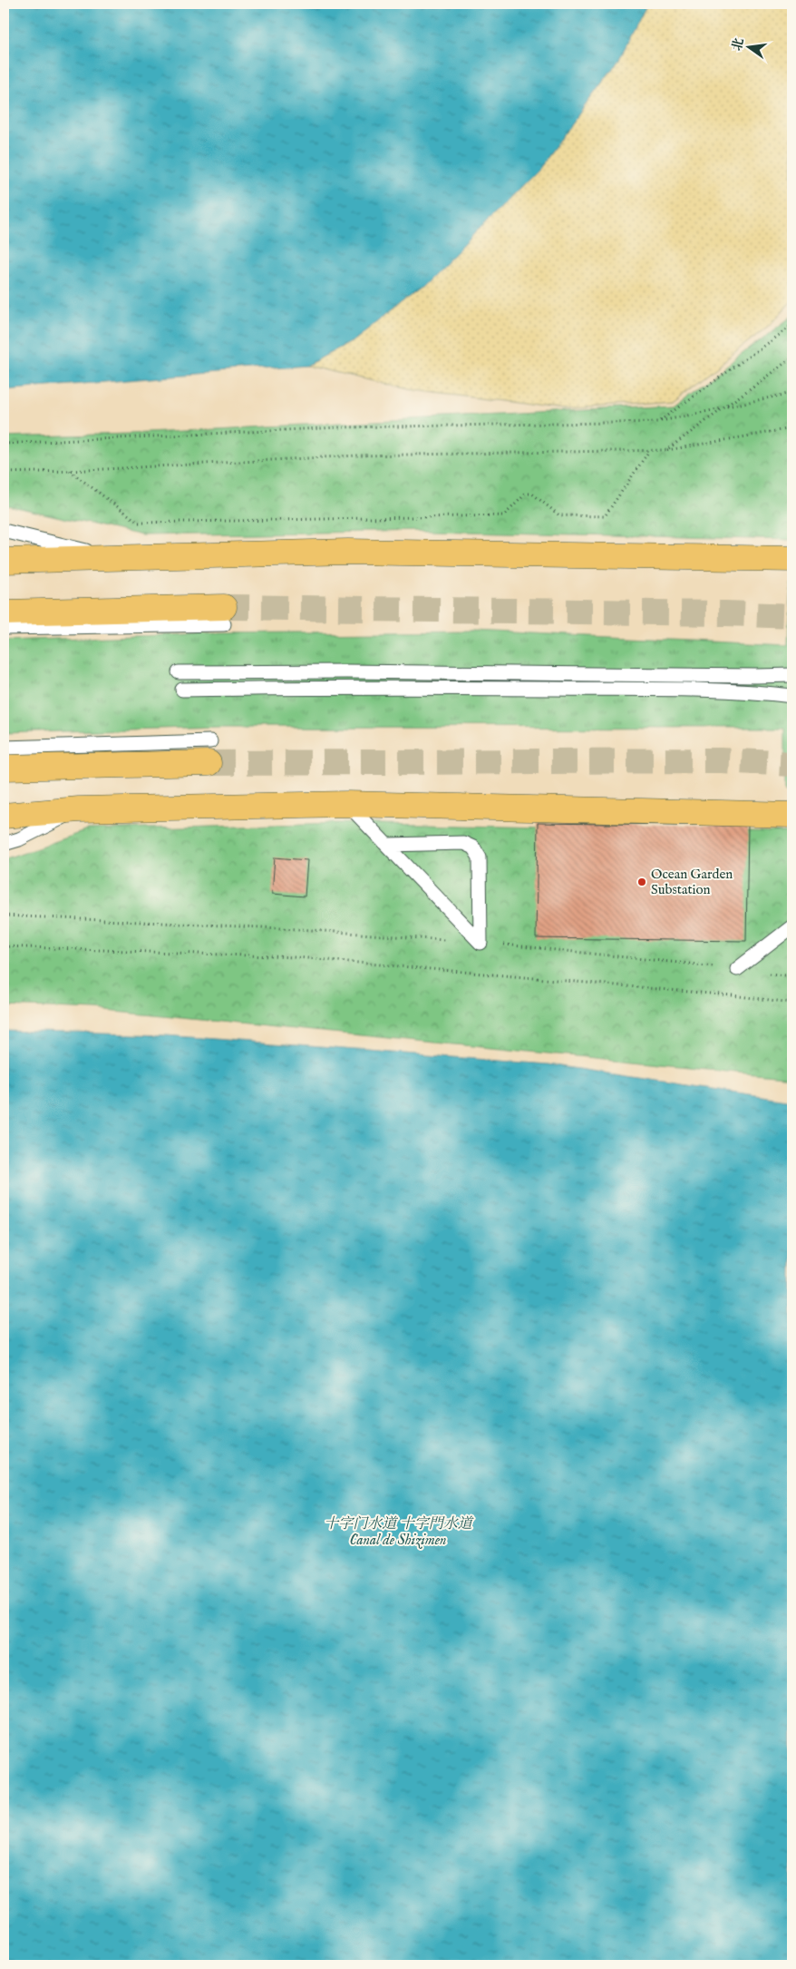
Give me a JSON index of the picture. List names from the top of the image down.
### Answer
{
  "water": ["十字门水道 十字門水道 Canal de Shizimen"],
  "places": ["Ocean Garden Substation"],
  "north": "left"
}
